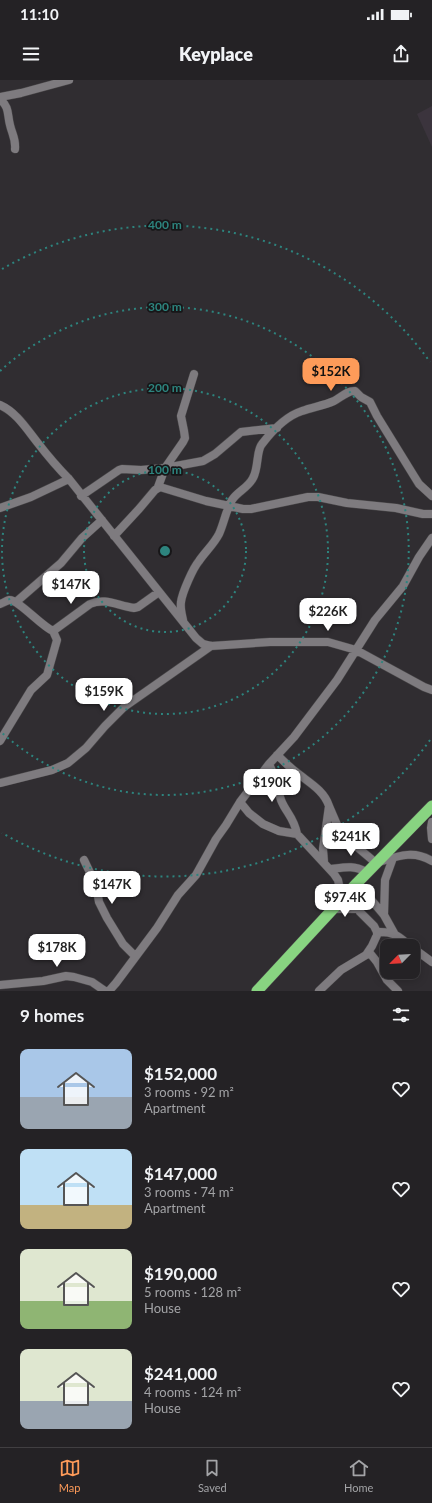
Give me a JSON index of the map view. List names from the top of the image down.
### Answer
{
  "north": "bottom left",
  "page": {
    "status": "11:10",
    "header": "Keyplace",
    "price": [
      "$152K",
      "$147K",
      "$226K",
      "$159K",
      "$190K",
      "$241K",
      "$147K",
      "$97.4K",
      "$178K"
    ],
    "heading": "9 homes",
    "list": [
      {
        "name": "$152,000",
        "note": "3 rooms · 92 m² · Apartment"
      },
      {
        "name": "$147,000",
        "note": "3 rooms · 74 m² · Apartment"
      },
      {
        "name": "$190,000",
        "note": "5 rooms · 128 m² · House"
      },
      {
        "name": "$241,000",
        "note": "4 rooms · 124 m² · House"
      }
    ],
    "tabs": ["Map", "Saved", "Home"]
  },
  "rings": [
    "400 m",
    "300 m",
    "200 m",
    "100 m"
  ]
}
